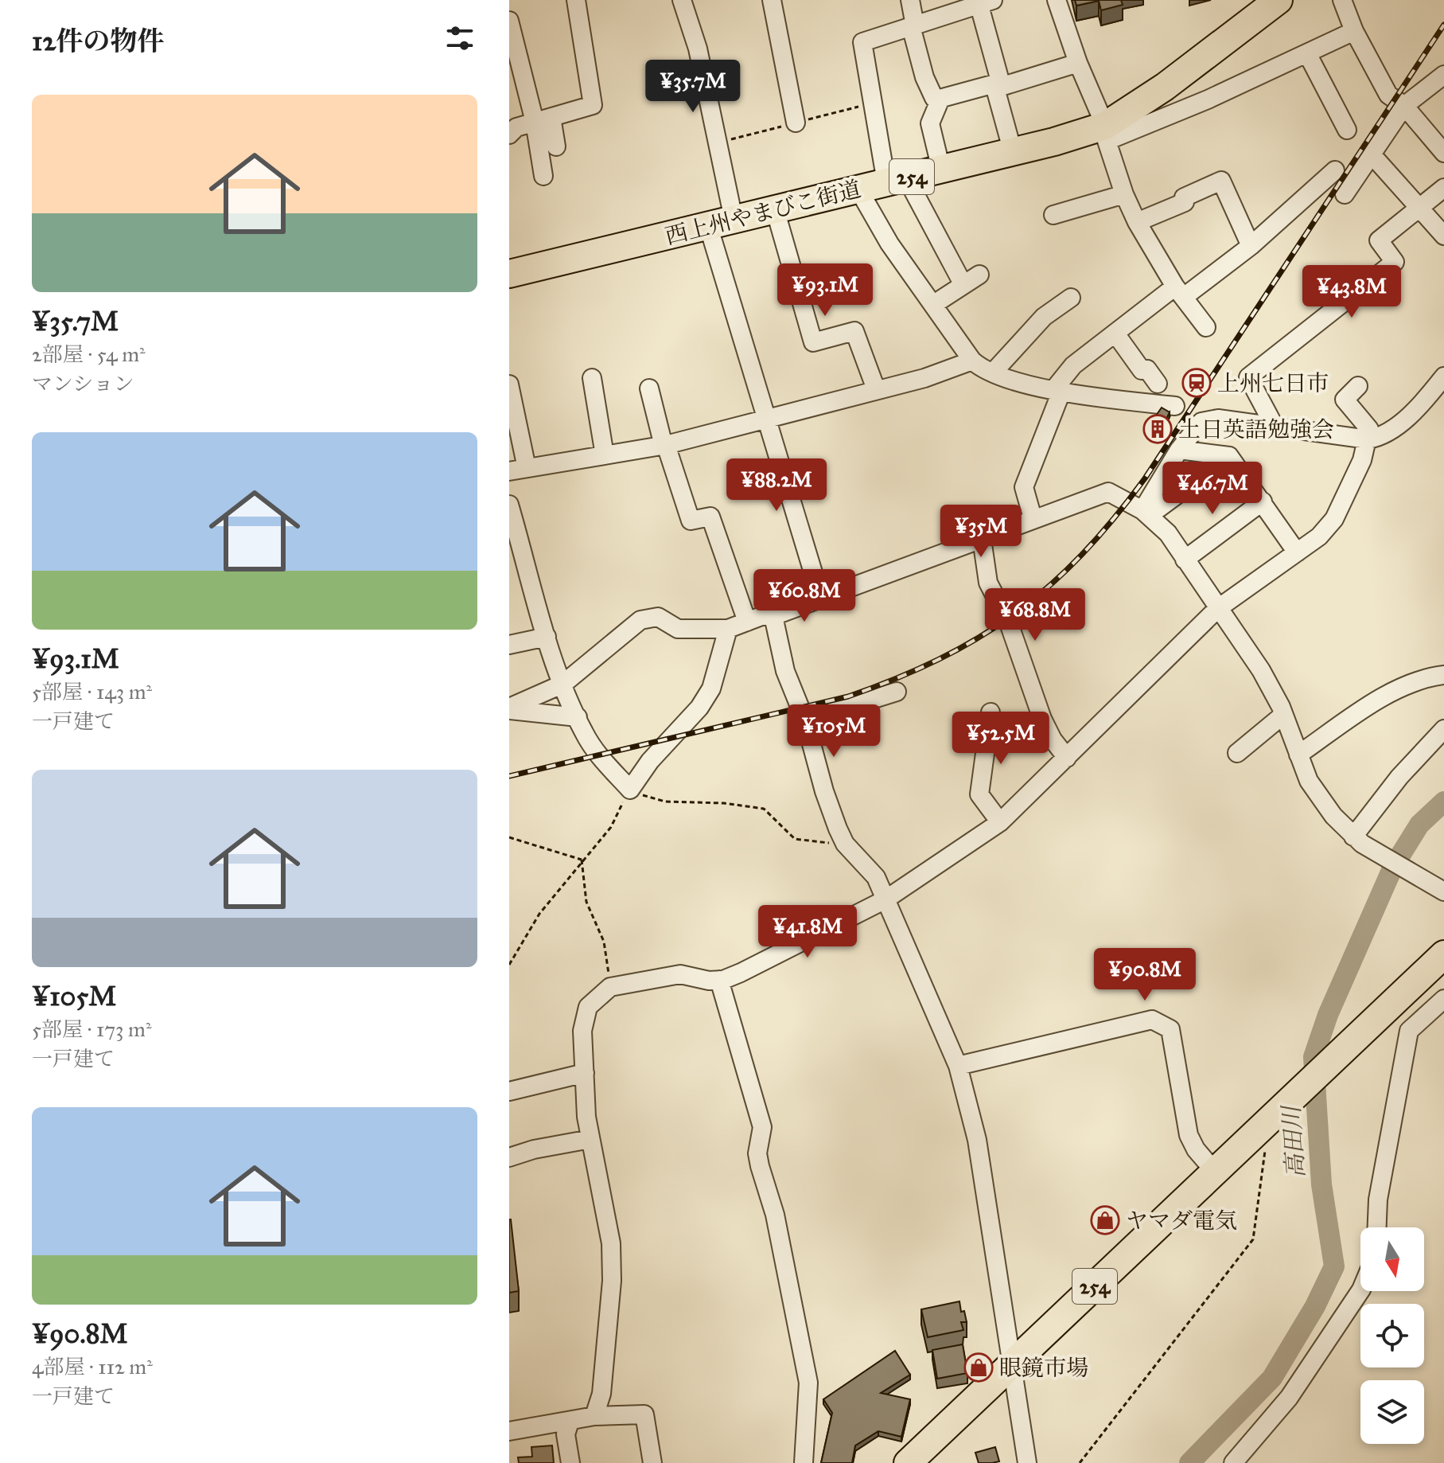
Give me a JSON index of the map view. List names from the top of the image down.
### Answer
{
  "streets": {
    "highway": ["254", "西上州やまびこ街道"]
  },
  "water": ["高田川"],
  "places": {
    "station": ["上州七日市"],
    "building": ["土日英語勉強会"],
    "shop": ["ヤマダ電気", "眼鏡市場"]
  },
  "north": "bottom",
  "page": {
    "heading": "12件の物件",
    "price": [
      "¥35.7M",
      "¥93.1M",
      "¥43.8M",
      "¥88.2M",
      "¥46.7M",
      "¥35M",
      "¥60.8M",
      "¥68.8M",
      "¥105M",
      "¥52.5M",
      "¥41.8M",
      "¥90.8M"
    ],
    "list": [
      {
        "name": "¥35.7M",
        "note": "2部屋 · 54 m² · マンション"
      },
      {
        "name": "¥93.1M",
        "note": "5部屋 · 143 m² · 一戸建て"
      },
      {
        "name": "¥105M",
        "note": "5部屋 · 173 m² · 一戸建て"
      },
      {
        "name": "¥90.8M",
        "note": "4部屋 · 112 m² · 一戸建て"
      }
    ]
  }
}
